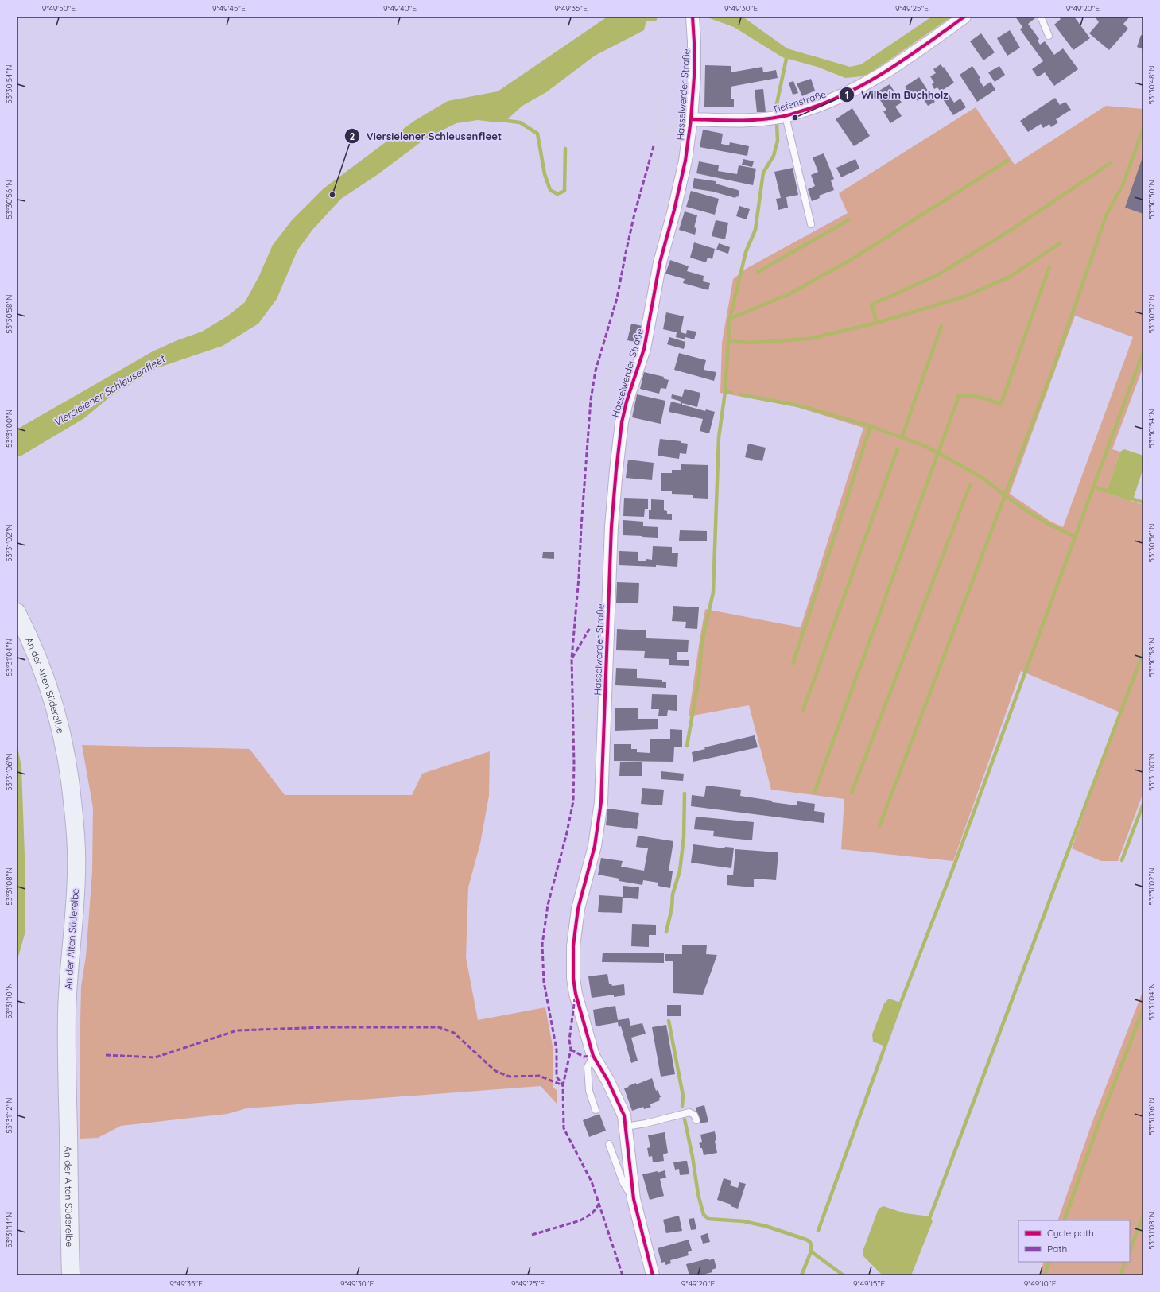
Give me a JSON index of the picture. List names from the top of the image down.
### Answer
{
  "streets": {
    "main road": ["An der Alten Süderelbe"],
    "street": ["Hasselwerder Straße", "Tiefenstraße"]
  },
  "crossings": [
    ["Hasselwerder Straße", "Tiefenstraße"]
  ],
  "water": ["Viersielener Schleusenfleet"],
  "places": ["Wilhelm Buchholz", "Viersielener Schleusenfleet"],
  "legend": ["Cycle path", "Path"],
  "coordinates": [
    "9°49'50\"E",
    "9°49'45\"E",
    "9°49'40\"E",
    "9°49'35\"E",
    "9°49'30\"E",
    "9°49'25\"E",
    "9°49'20\"E",
    "53°30'54\"N",
    "53°30'48\"N",
    "53°30'56\"N",
    "53°30'50\"N",
    "53°30'58\"N",
    "53°30'52\"N",
    "53°31'00\"N",
    "53°31'02\"N",
    "53°31'04\"N",
    "53°31'06\"N",
    "53°31'08\"N",
    "53°31'10\"N",
    "53°31'12\"N",
    "53°31'14\"N",
    "9°49'15\"E",
    "9°49'10\"E"
  ]
}
